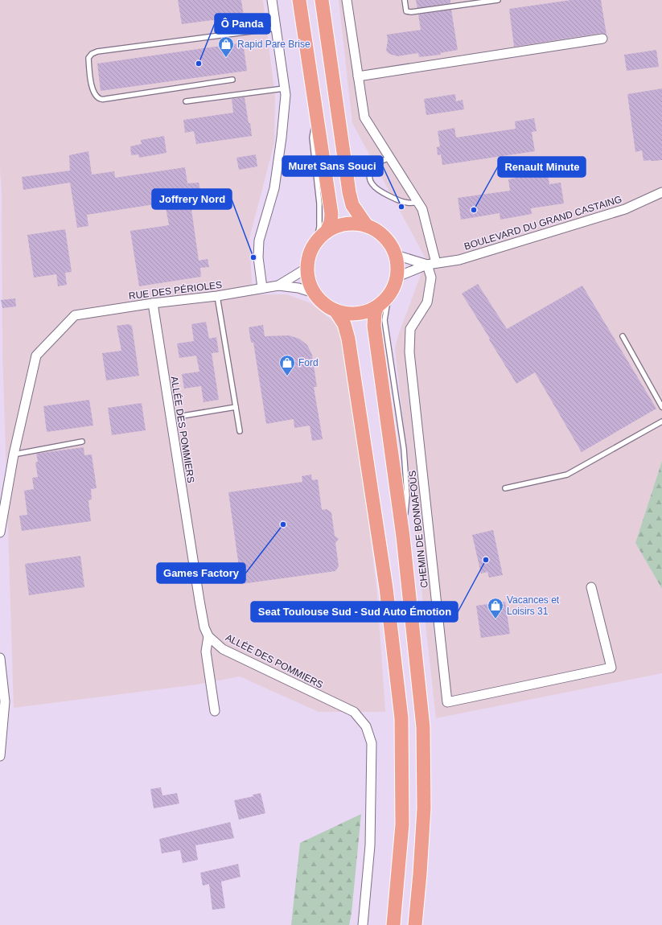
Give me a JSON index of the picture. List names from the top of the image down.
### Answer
{
  "streets": {
    "street": [
      "BOULEVARD DU GRAND CASTAING",
      "RUE DES PÉRIOLES",
      "ALLÉE DES POMMIERS",
      "CHEMIN DE BONNAFOUS"
    ]
  },
  "crossings": [
    ["BOULEVARD DU GRAND CASTAING", "RUE DES PÉRIOLES"],
    ["BOULEVARD DU GRAND CASTAING", "CHEMIN DE BONNAFOUS"],
    ["RUE DES PÉRIOLES", "ALLÉE DES POMMIERS"]
  ],
  "places": {
    "shop": ["Rapid Pare Brise", "Ford", "Vacances et Loisirs 31"],
    "other": [
      "Ô Panda",
      "Muret Sans Souci",
      "Renault Minute",
      "Joffrery Nord",
      "Games Factory",
      "Seat Toulouse Sud - Sud Auto Émotion"
    ]
  }
}
